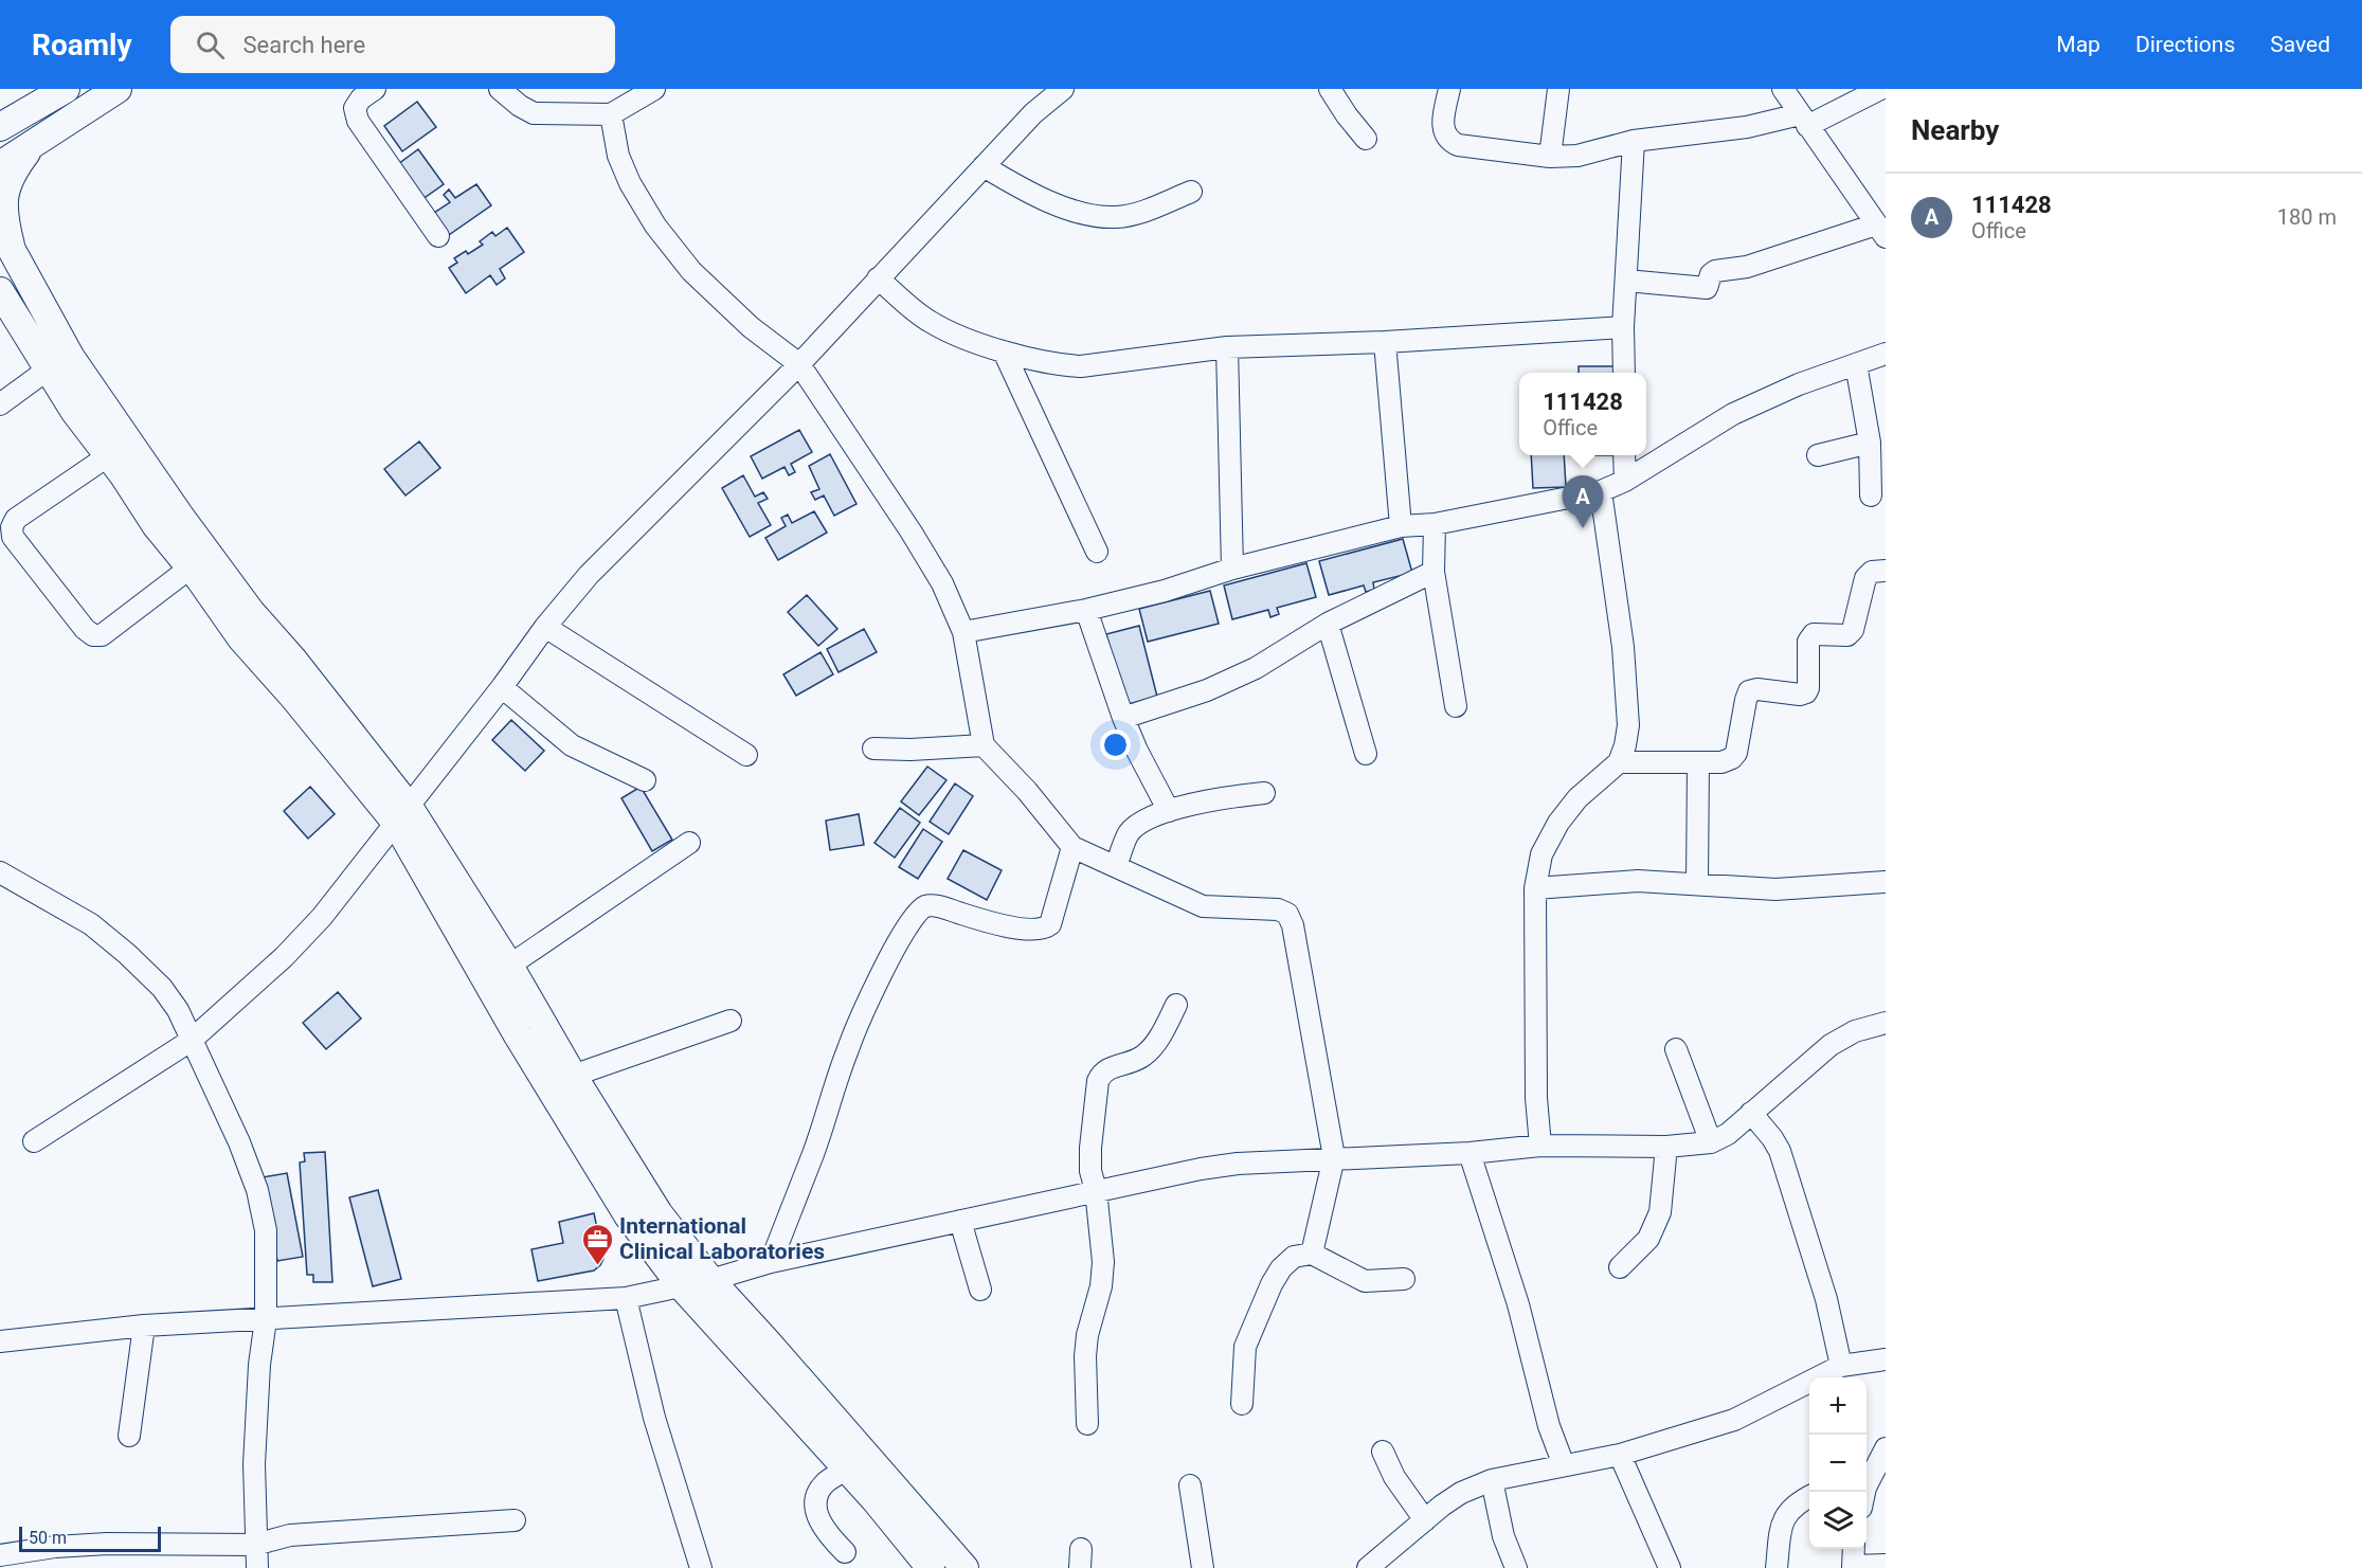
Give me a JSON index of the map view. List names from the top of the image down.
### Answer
{
  "places": {
    "office": ["International Clinical Laboratories"]
  },
  "scale_bar": "50 m",
  "page": {
    "header": "Roamly",
    "search": "Search here",
    "nav": ["Map", "Directions", "Saved"],
    "heading": "Nearby",
    "list": [
      {
        "mark": "A",
        "name": "111428",
        "note": "Office",
        "value": "180 m"
      }
    ],
    "popup": ["111428", "Office"],
    "pins": "A",
    "map_buttons": ["+", "−"],
    "scale": "50 m"
  }
}
